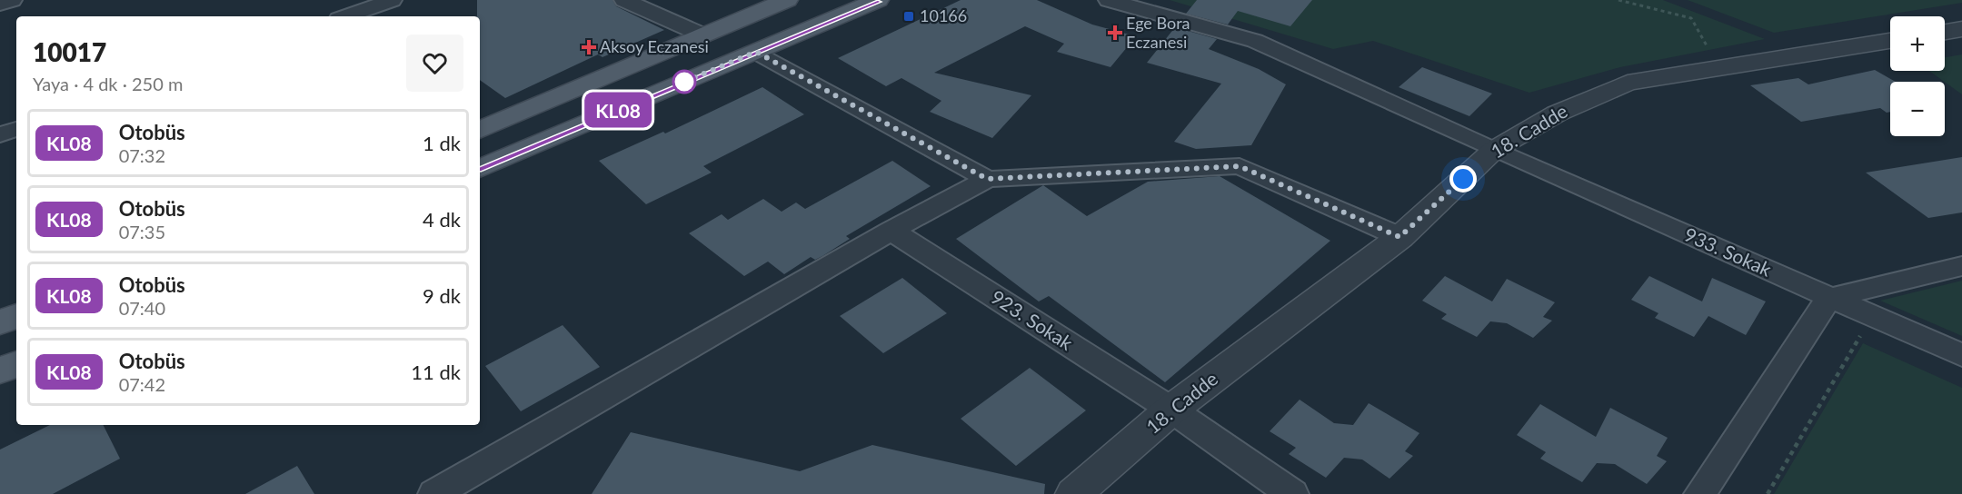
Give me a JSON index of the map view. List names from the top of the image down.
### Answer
{
  "streets": {
    "street": ["18. Cadde", "933. Sokak", "923. Sokak"]
  },
  "crossings": [
    ["18. Cadde", "933. Sokak"],
    ["18. Cadde", "923. Sokak"]
  ],
  "places": {
    "transit": ["10166"],
    "health": ["Ege Bora Eczanesi", "Aksoy Eczanesi"]
  },
  "lines": ["bus line KL08"],
  "page": {
    "on_map": "KL08",
    "map_buttons": ["+", "−"],
    "heading": ["10017", "Yaya · 4 dk · 250 m"],
    "list": [
      {
        "mark": "KL08",
        "name": "Otobüs",
        "note": "07:32",
        "value": "1 dk"
      },
      {
        "mark": "KL08",
        "name": "Otobüs",
        "note": "07:35",
        "value": "4 dk"
      },
      {
        "mark": "KL08",
        "name": "Otobüs",
        "note": "07:40",
        "value": "9 dk"
      },
      {
        "mark": "KL08",
        "name": "Otobüs",
        "note": "07:42",
        "value": "11 dk"
      }
    ]
  }
}
